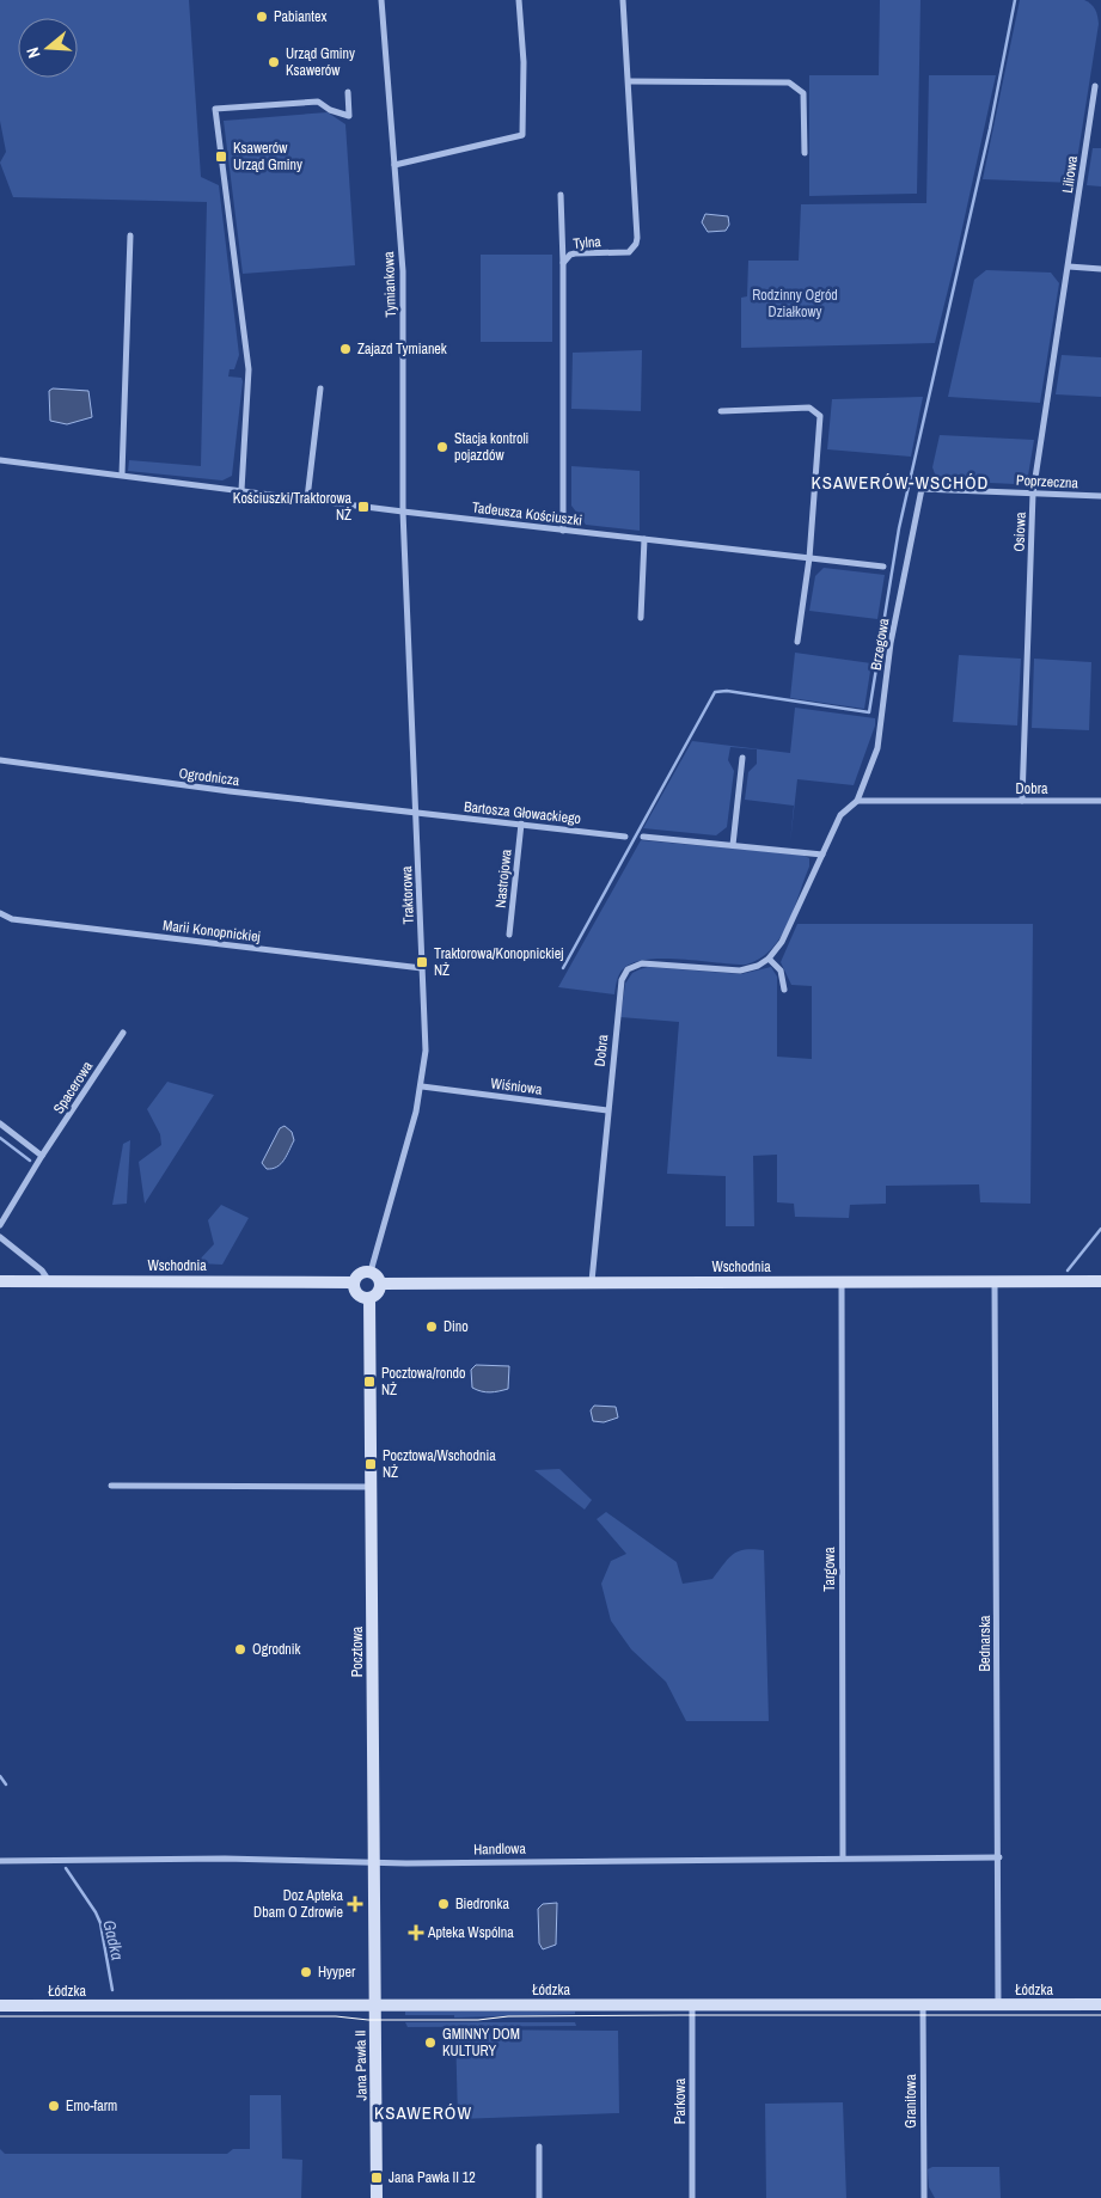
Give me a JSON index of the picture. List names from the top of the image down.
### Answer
{
  "streets": {
    "street": [
      "Liliowa",
      "Tylna",
      "Tymiankowa",
      "Poprzeczna",
      "Tadeusza Kościuszki",
      "Osiowa",
      "Brzegowa",
      "Ogrodnicza",
      "Dobra",
      "Bartosza Głowackiego",
      "Nastrojowa",
      "Traktorowa",
      "Marii Konopnickiej",
      "Wiśniowa",
      "Spacerowa",
      "Wschodnia",
      "Targowa",
      "Bednarska",
      "Pocztowa",
      "Handlowa",
      "Łódzka",
      "Jana Pawła II",
      "Parkowa",
      "Granitowa"
    ]
  },
  "crossings": [
    ["Liliowa", "Osiowa"],
    ["Tylna", "Tadeusza Kościuszki"],
    ["Tymiankowa", "Tadeusza Kościuszki"],
    ["Tymiankowa", "Traktorowa"],
    ["Poprzeczna", "Osiowa"],
    ["Poprzeczna", "Brzegowa"],
    ["Tadeusza Kościuszki", "Traktorowa"],
    ["Osiowa", "Dobra"],
    ["Brzegowa", "Dobra"],
    ["Ogrodnicza", "Bartosza Głowackiego"],
    ["Ogrodnicza", "Traktorowa"],
    ["Dobra", "Wiśniowa"],
    ["Dobra", "Wschodnia"],
    ["Bartosza Głowackiego", "Nastrojowa"],
    ["Bartosza Głowackiego", "Traktorowa"],
    ["Traktorowa", "Marii Konopnickiej"],
    ["Traktorowa", "Wiśniowa"],
    ["Traktorowa", "Wschodnia"],
    ["Traktorowa", "Pocztowa"],
    ["Wschodnia", "Targowa"],
    ["Wschodnia", "Bednarska"],
    ["Wschodnia", "Pocztowa"],
    ["Targowa", "Handlowa"],
    ["Bednarska", "Handlowa"],
    ["Bednarska", "Łódzka"],
    ["Pocztowa", "Handlowa"],
    ["Pocztowa", "Łódzka"],
    ["Pocztowa", "Jana Pawła II"],
    ["Łódzka", "Jana Pawła II"],
    ["Łódzka", "Parkowa"],
    ["Łódzka", "Granitowa"]
  ],
  "districts": ["KSAWERÓW-WSCHÓD", "KSAWERÓW"],
  "water": ["Gadka"],
  "parks": ["Rodzinny Ogród Działkowy"],
  "places": {
    "other": [
      "Pabiantex",
      "Urząd Gminy Ksawerów",
      "Zajazd Tymianek",
      "Stacja kontroli pojazdów",
      "Dino",
      "Ogrodnik",
      "Biedronka",
      "Hyyper",
      "GMINNY DOM KULTURY",
      "Emo-farm"
    ],
    "transit": [
      "Ksawerów Urząd Gminy",
      "Kościuszki/Traktorowa NŻ",
      "Traktorowa/Konopnickiej NŻ",
      "Pocztowa/rondo NŻ",
      "Pocztowa/Wschodnia NŻ",
      "Jana Pawła II 12"
    ],
    "health": ["Doz Apteka Dbam O Zdrowie", "Apteka Wspólna"]
  },
  "north": "left"
}
